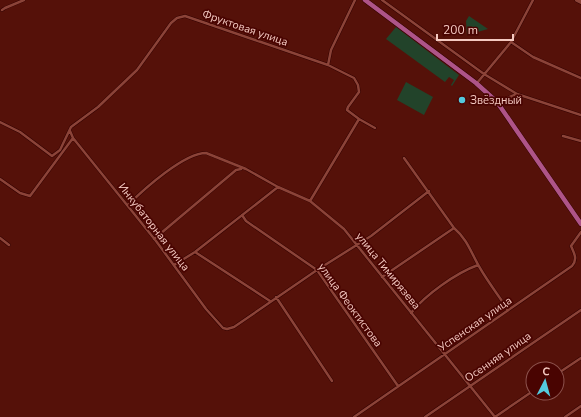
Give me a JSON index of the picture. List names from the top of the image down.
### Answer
{
  "streets": {
    "street": [
      "Фруктовая улица",
      "Инкубаторная улица",
      "улица Тимирязева",
      "улица Феоктистова",
      "Успенская улица",
      "Осенняя улица"
    ]
  },
  "crossings": [
    ["Фруктовая улица", "Инкубаторная улица"],
    ["Инкубаторная улица", "улица Тимирязева"],
    ["улица Тимирязева", "Успенская улица"],
    ["улица Тимирязева", "Осенняя улица"],
    ["улица Феоктистова", "Успенская улица"]
  ],
  "places": ["Звёздный"],
  "scale_bar": "200 m",
  "north": "top"
}
